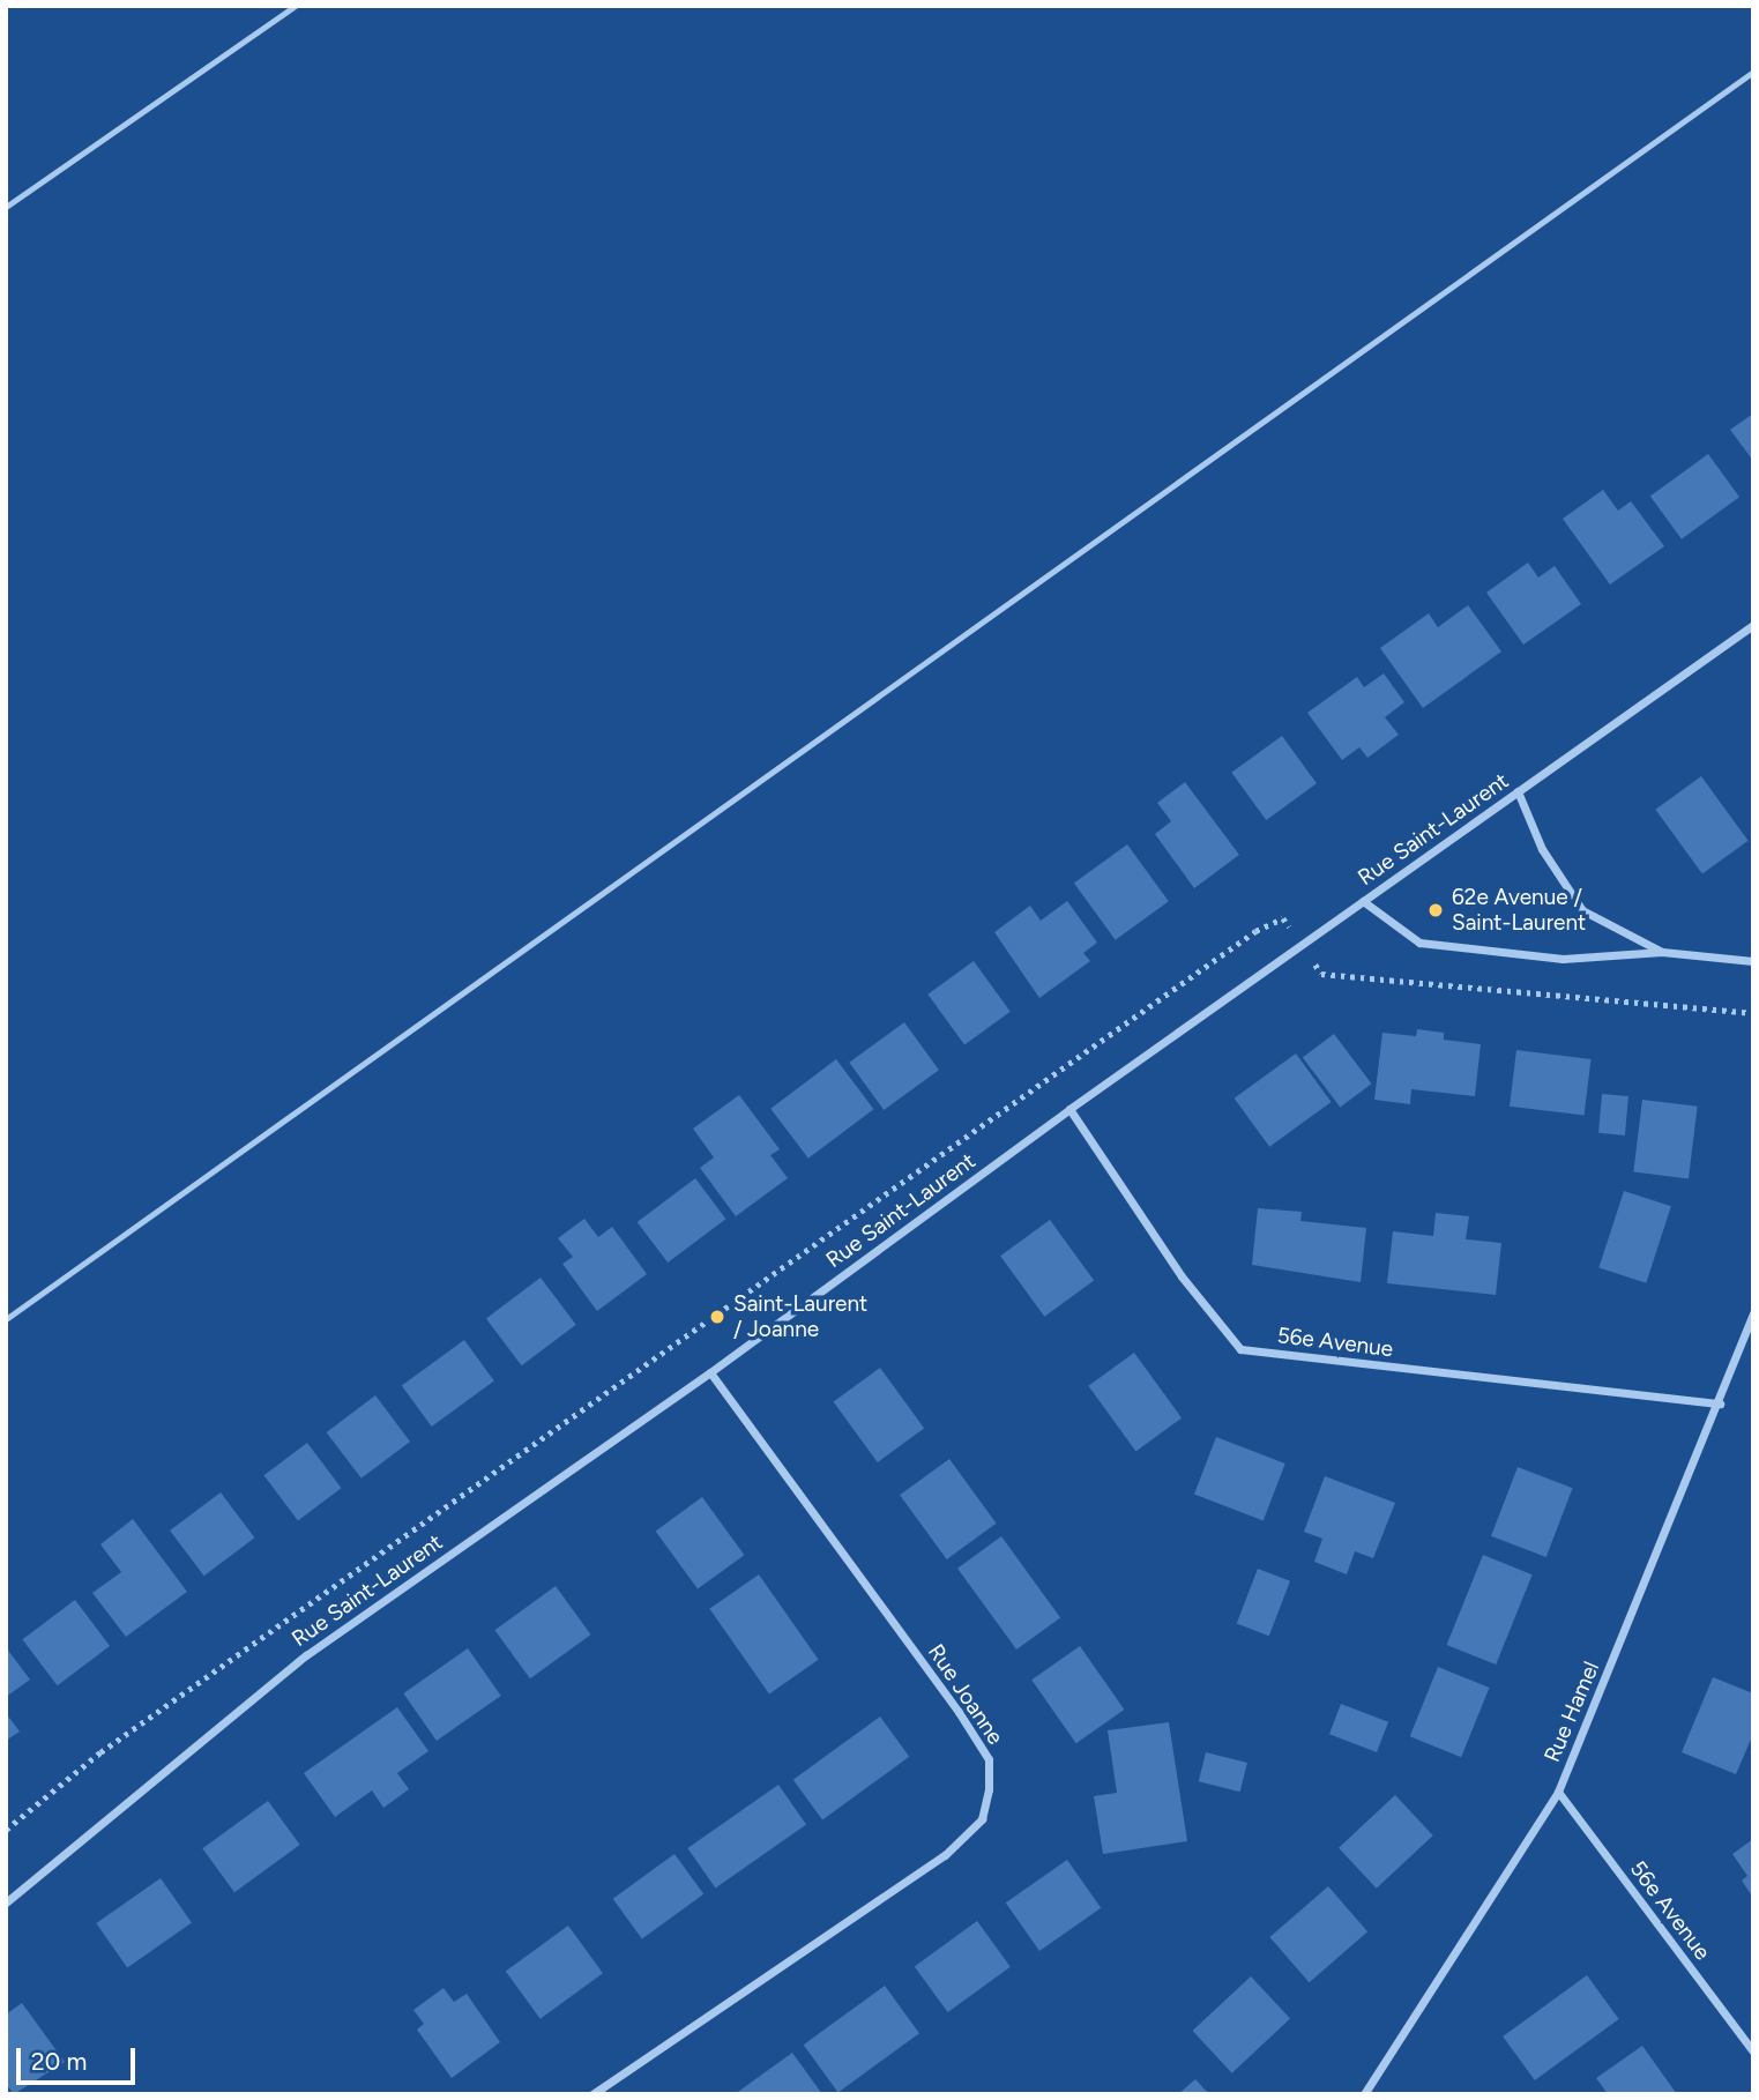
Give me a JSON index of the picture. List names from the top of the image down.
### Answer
{
  "streets": {
    "street": [
      "Rue Saint-Laurent",
      "56e Avenue",
      "Rue Joanne",
      "Rue Hamel"
    ]
  },
  "crossings": [
    ["Rue Saint-Laurent", "56e Avenue"],
    ["Rue Saint-Laurent", "Rue Joanne"],
    ["56e Avenue", "Rue Hamel"]
  ],
  "places": ["62e Avenue / Saint-Laurent", "Saint-Laurent / Joanne"],
  "scale_bar": "20 m"
}
